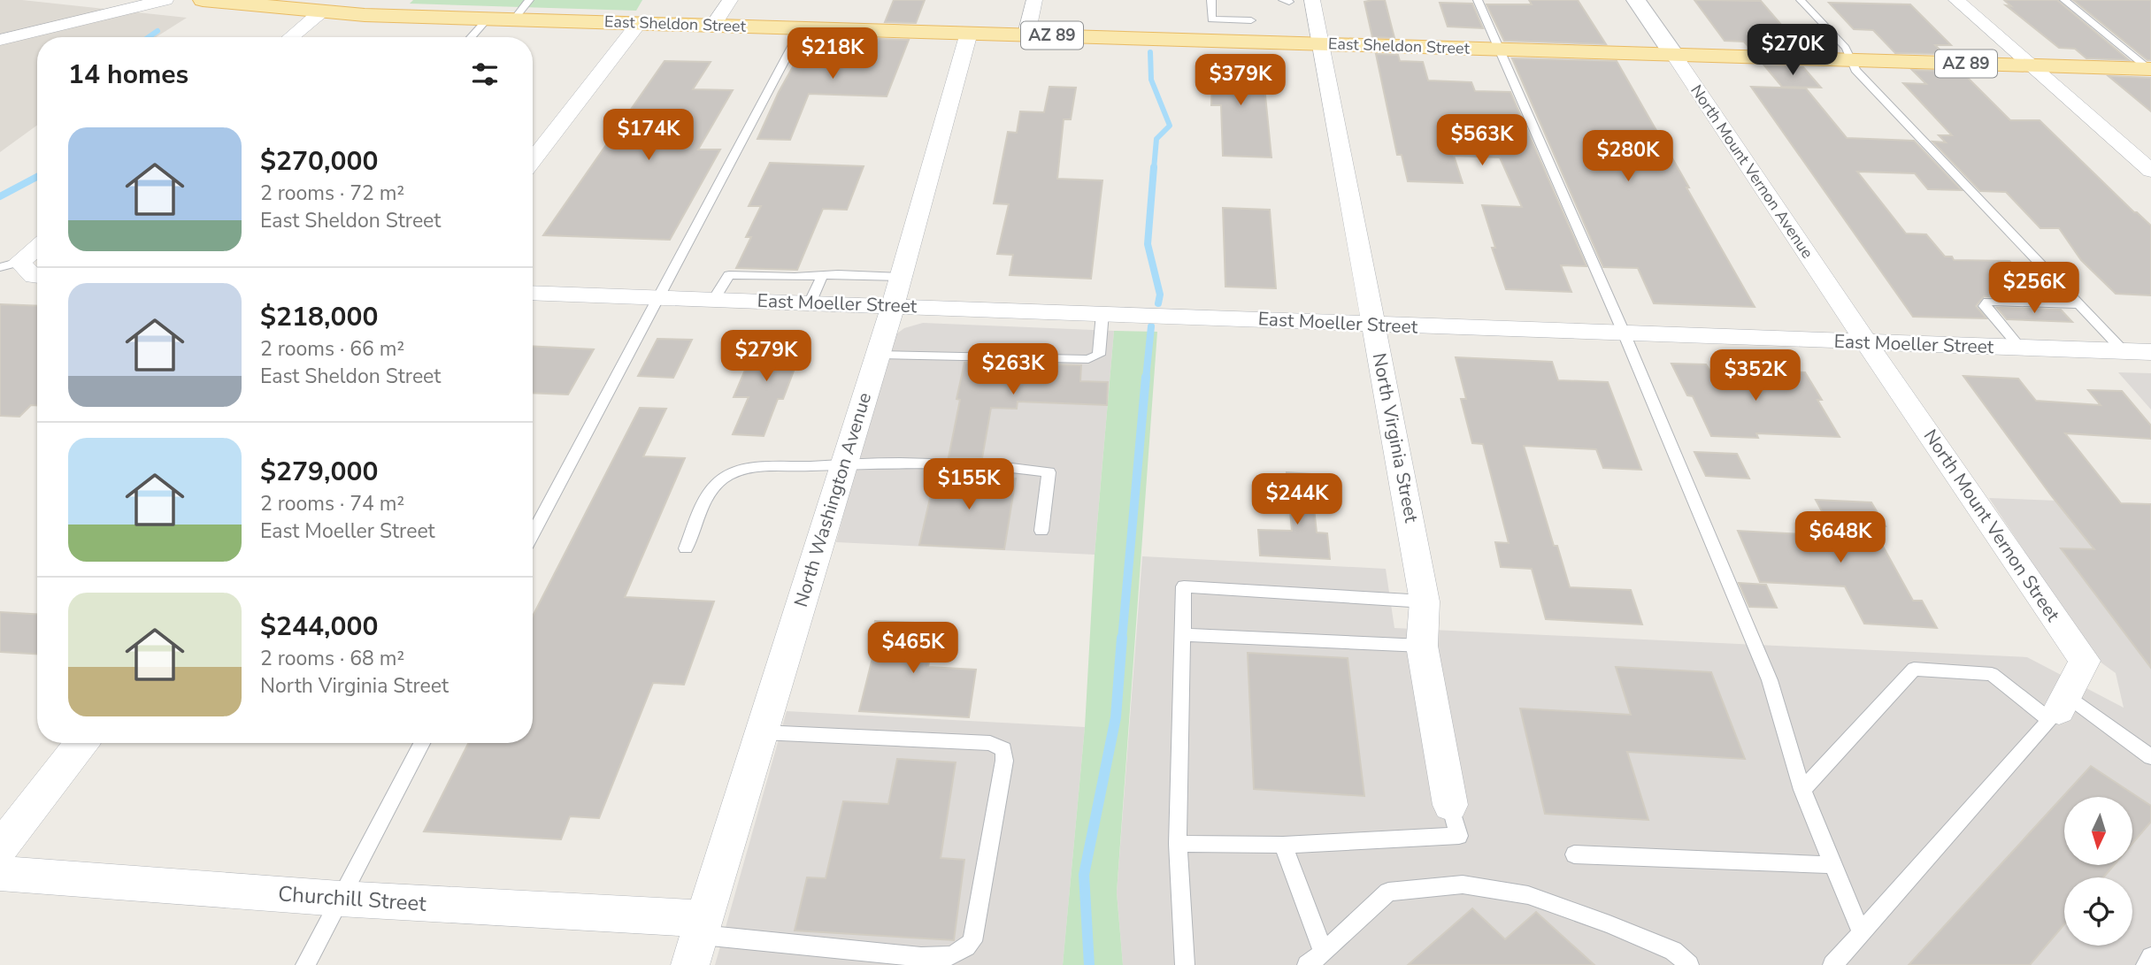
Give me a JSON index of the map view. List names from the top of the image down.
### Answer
{
  "streets": {
    "main road": ["East Sheldon Street", "AZ 89"],
    "street": [
      "North Mount Vernon Avenue",
      "East Moeller Street",
      "North Virginia Street",
      "North Washington Avenue",
      "North Mount Vernon Street",
      "Churchill Street"
    ]
  },
  "crossings": [
    ["East Sheldon Street", "North Mount Vernon Avenue"],
    ["East Sheldon Street", "North Virginia Street"],
    ["East Sheldon Street", "North Washington Avenue"],
    ["North Mount Vernon Avenue", "East Moeller Street"],
    ["North Mount Vernon Avenue", "North Mount Vernon Street"],
    ["East Moeller Street", "North Virginia Street"],
    ["East Moeller Street", "North Washington Avenue"],
    ["East Moeller Street", "North Mount Vernon Street"],
    ["North Washington Avenue", "Churchill Street"]
  ],
  "north": "bottom",
  "page": {
    "price": [
      "$270K",
      "$218K",
      "$379K",
      "$174K",
      "$563K",
      "$280K",
      "$256K",
      "$279K",
      "$263K",
      "$352K",
      "$155K",
      "$244K",
      "$648K",
      "$465K"
    ],
    "heading": "14 homes",
    "list": [
      {
        "name": "$270,000",
        "note": "2 rooms · 72 m² · East Sheldon Street"
      },
      {
        "name": "$218,000",
        "note": "2 rooms · 66 m² · East Sheldon Street"
      },
      {
        "name": "$279,000",
        "note": "2 rooms · 74 m² · East Moeller Street"
      },
      {
        "name": "$244,000",
        "note": "2 rooms · 68 m² · North Virginia Street"
      }
    ]
  }
}
